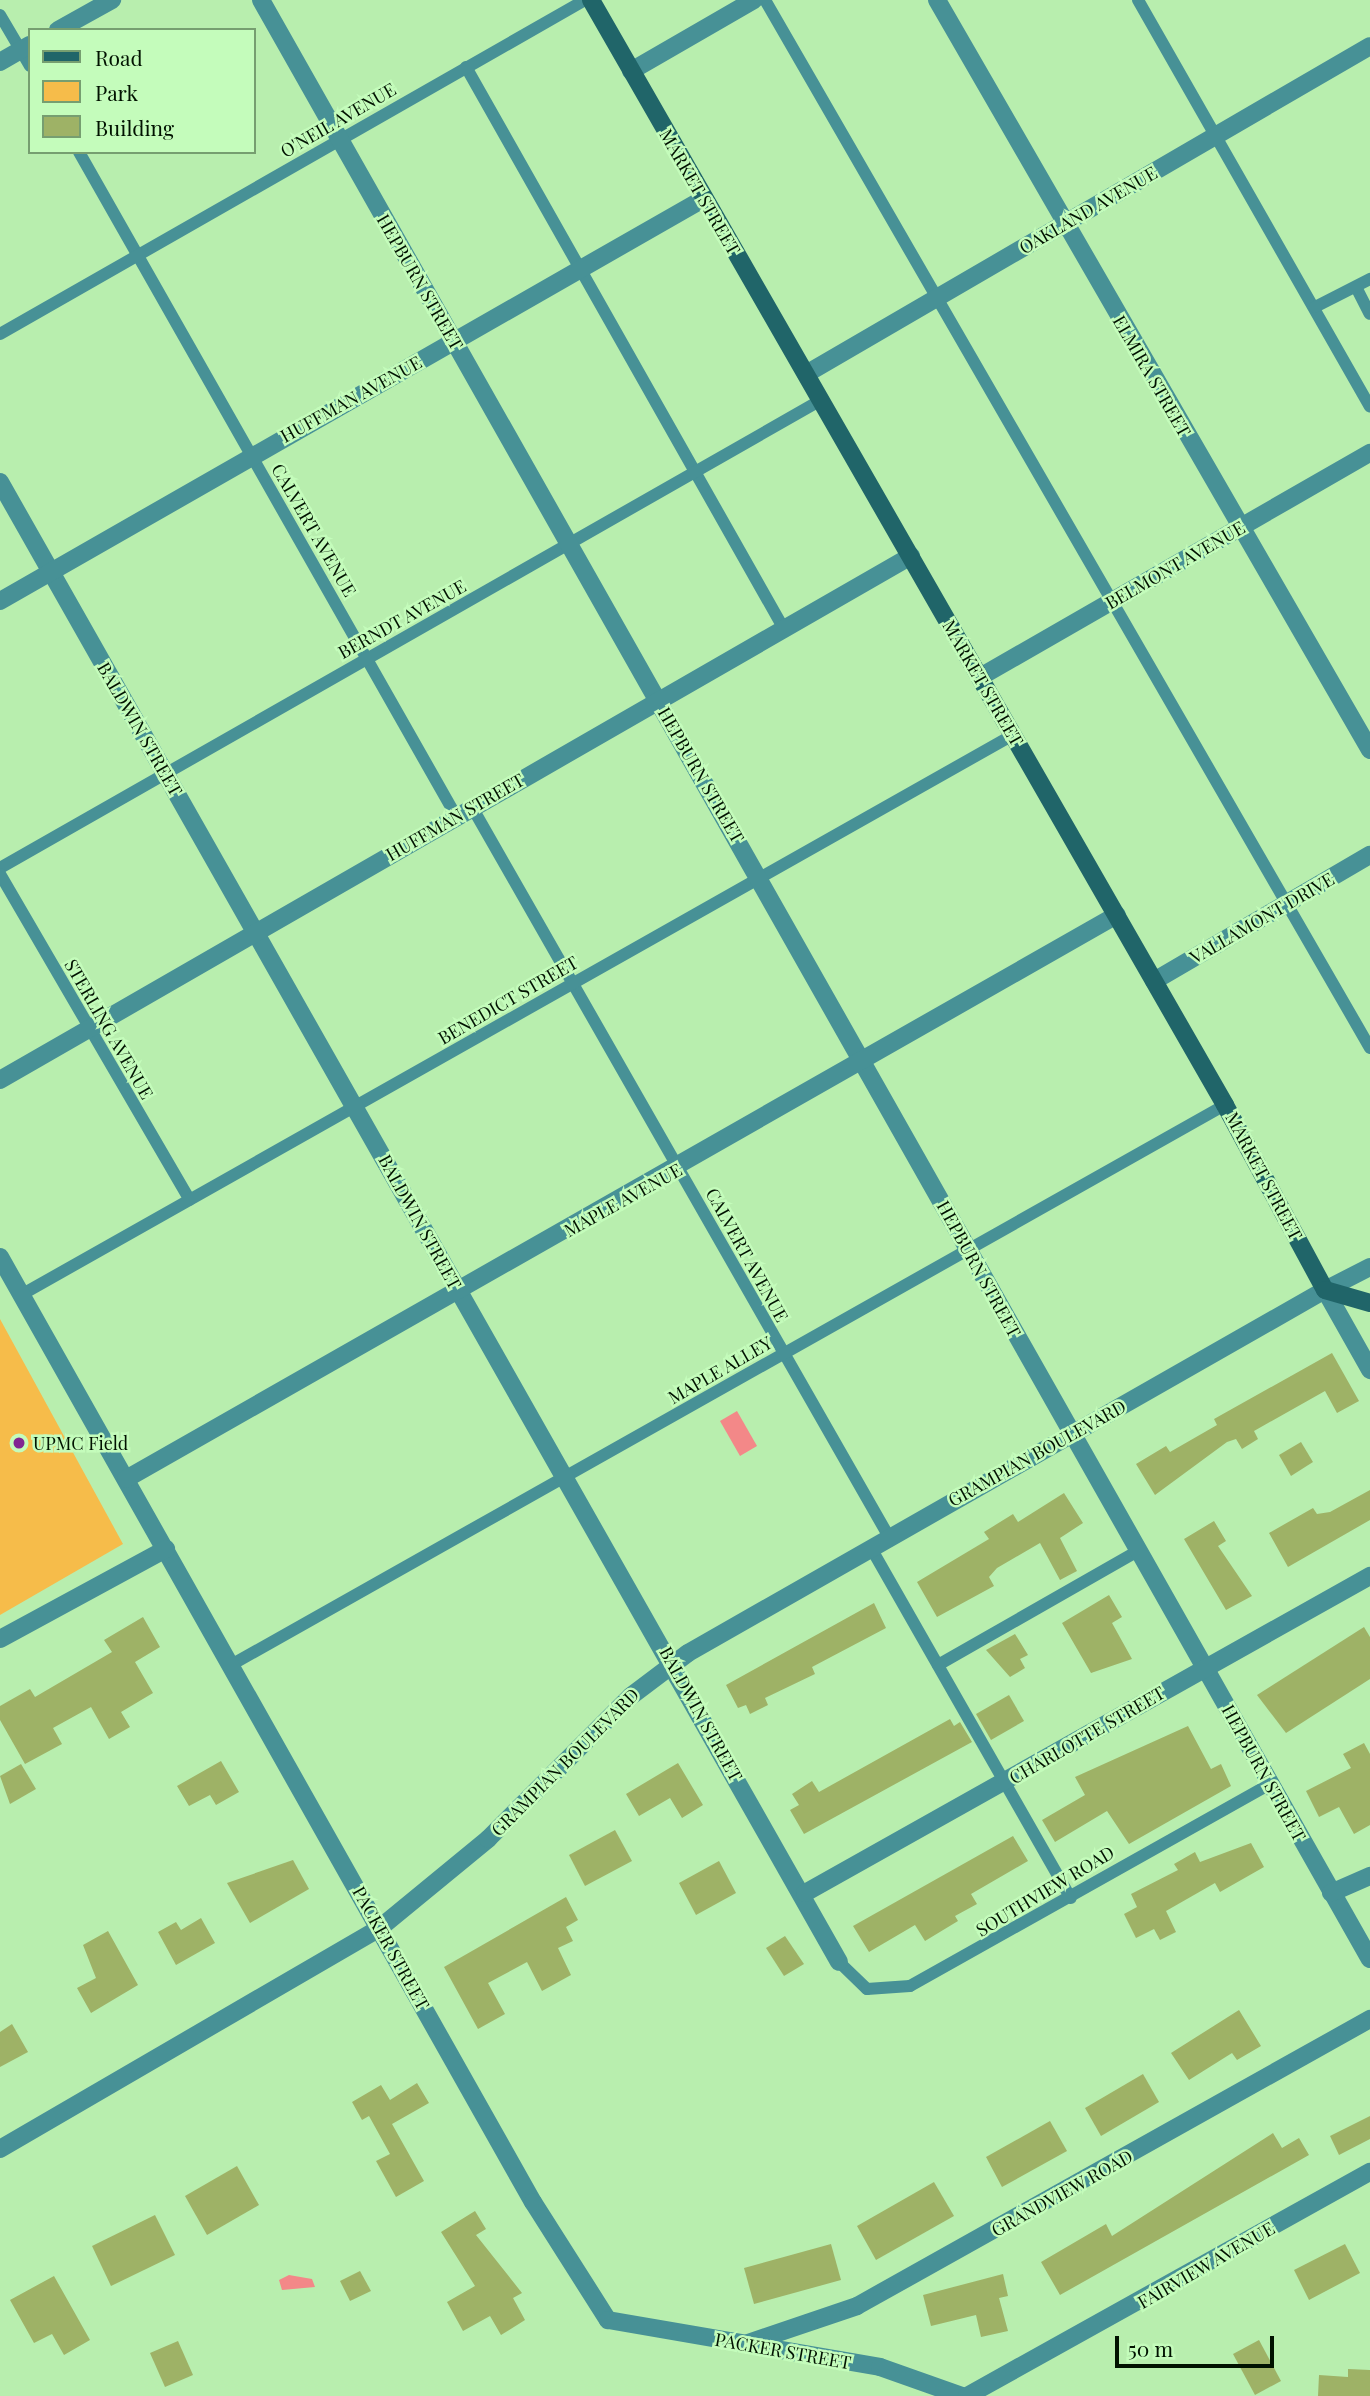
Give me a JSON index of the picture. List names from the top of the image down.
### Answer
{
  "streets": {
    "main road": ["MARKET STREET"],
    "street": [
      "OAKLAND AVENUE",
      "HEPBURN STREET",
      "ELMIRA STREET",
      "HUFFMAN AVENUE",
      "BELMONT AVENUE",
      "BALDWIN STREET",
      "HUFFMAN STREET",
      "VALLAMONT DRIVE",
      "MAPLE AVENUE",
      "GRAMPIAN BOULEVARD",
      "CHARLOTTE STREET",
      "PACKER STREET",
      "GRANDVIEW ROAD",
      "FAIRVIEW AVENUE"
    ],
    "lane": [
      "O'NEIL AVENUE",
      "CALVERT AVENUE",
      "BERNDT AVENUE",
      "BENEDICT STREET",
      "STERLING AVENUE",
      "MAPLE ALLEY",
      "SOUTHVIEW ROAD"
    ]
  },
  "crossings": [
    ["O'NEIL AVENUE", "HEPBURN STREET"],
    ["O'NEIL AVENUE", "CALVERT AVENUE"],
    ["MARKET STREET", "OAKLAND AVENUE"],
    ["MARKET STREET", "HUFFMAN AVENUE"],
    ["MARKET STREET", "BELMONT AVENUE"],
    ["MARKET STREET", "BERNDT AVENUE"],
    ["MARKET STREET", "HUFFMAN STREET"],
    ["MARKET STREET", "VALLAMONT DRIVE"],
    ["MARKET STREET", "BENEDICT STREET"],
    ["MARKET STREET", "MAPLE AVENUE"],
    ["MARKET STREET", "MAPLE ALLEY"],
    ["MARKET STREET", "GRAMPIAN BOULEVARD"],
    ["OAKLAND AVENUE", "ELMIRA STREET"],
    ["HEPBURN STREET", "HUFFMAN AVENUE"],
    ["HEPBURN STREET", "BERNDT AVENUE"],
    ["HEPBURN STREET", "HUFFMAN STREET"],
    ["HEPBURN STREET", "BENEDICT STREET"],
    ["HEPBURN STREET", "MAPLE AVENUE"],
    ["HEPBURN STREET", "MAPLE ALLEY"],
    ["HEPBURN STREET", "GRAMPIAN BOULEVARD"],
    ["HEPBURN STREET", "CHARLOTTE STREET"],
    ["HEPBURN STREET", "SOUTHVIEW ROAD"],
    ["ELMIRA STREET", "BELMONT AVENUE"],
    ["HUFFMAN AVENUE", "CALVERT AVENUE"],
    ["HUFFMAN AVENUE", "BALDWIN STREET"],
    ["CALVERT AVENUE", "BERNDT AVENUE"],
    ["CALVERT AVENUE", "HUFFMAN STREET"],
    ["CALVERT AVENUE", "BENEDICT STREET"],
    ["CALVERT AVENUE", "MAPLE AVENUE"],
    ["CALVERT AVENUE", "MAPLE ALLEY"],
    ["CALVERT AVENUE", "GRAMPIAN BOULEVARD"],
    ["BERNDT AVENUE", "BALDWIN STREET"],
    ["BALDWIN STREET", "HUFFMAN STREET"],
    ["BALDWIN STREET", "BENEDICT STREET"],
    ["BALDWIN STREET", "MAPLE AVENUE"],
    ["BALDWIN STREET", "MAPLE ALLEY"],
    ["BALDWIN STREET", "GRAMPIAN BOULEVARD"],
    ["BALDWIN STREET", "CHARLOTTE STREET"],
    ["BALDWIN STREET", "SOUTHVIEW ROAD"],
    ["HUFFMAN STREET", "STERLING AVENUE"],
    ["BENEDICT STREET", "STERLING AVENUE"],
    ["BENEDICT STREET", "PACKER STREET"],
    ["MAPLE AVENUE", "PACKER STREET"],
    ["MAPLE ALLEY", "PACKER STREET"],
    ["GRAMPIAN BOULEVARD", "PACKER STREET"],
    ["PACKER STREET", "GRANDVIEW ROAD"],
    ["PACKER STREET", "FAIRVIEW AVENUE"]
  ],
  "places": ["UPMC Field"],
  "legend": ["Road", "Park", "Building"],
  "scale_bar": "50 m"
}
